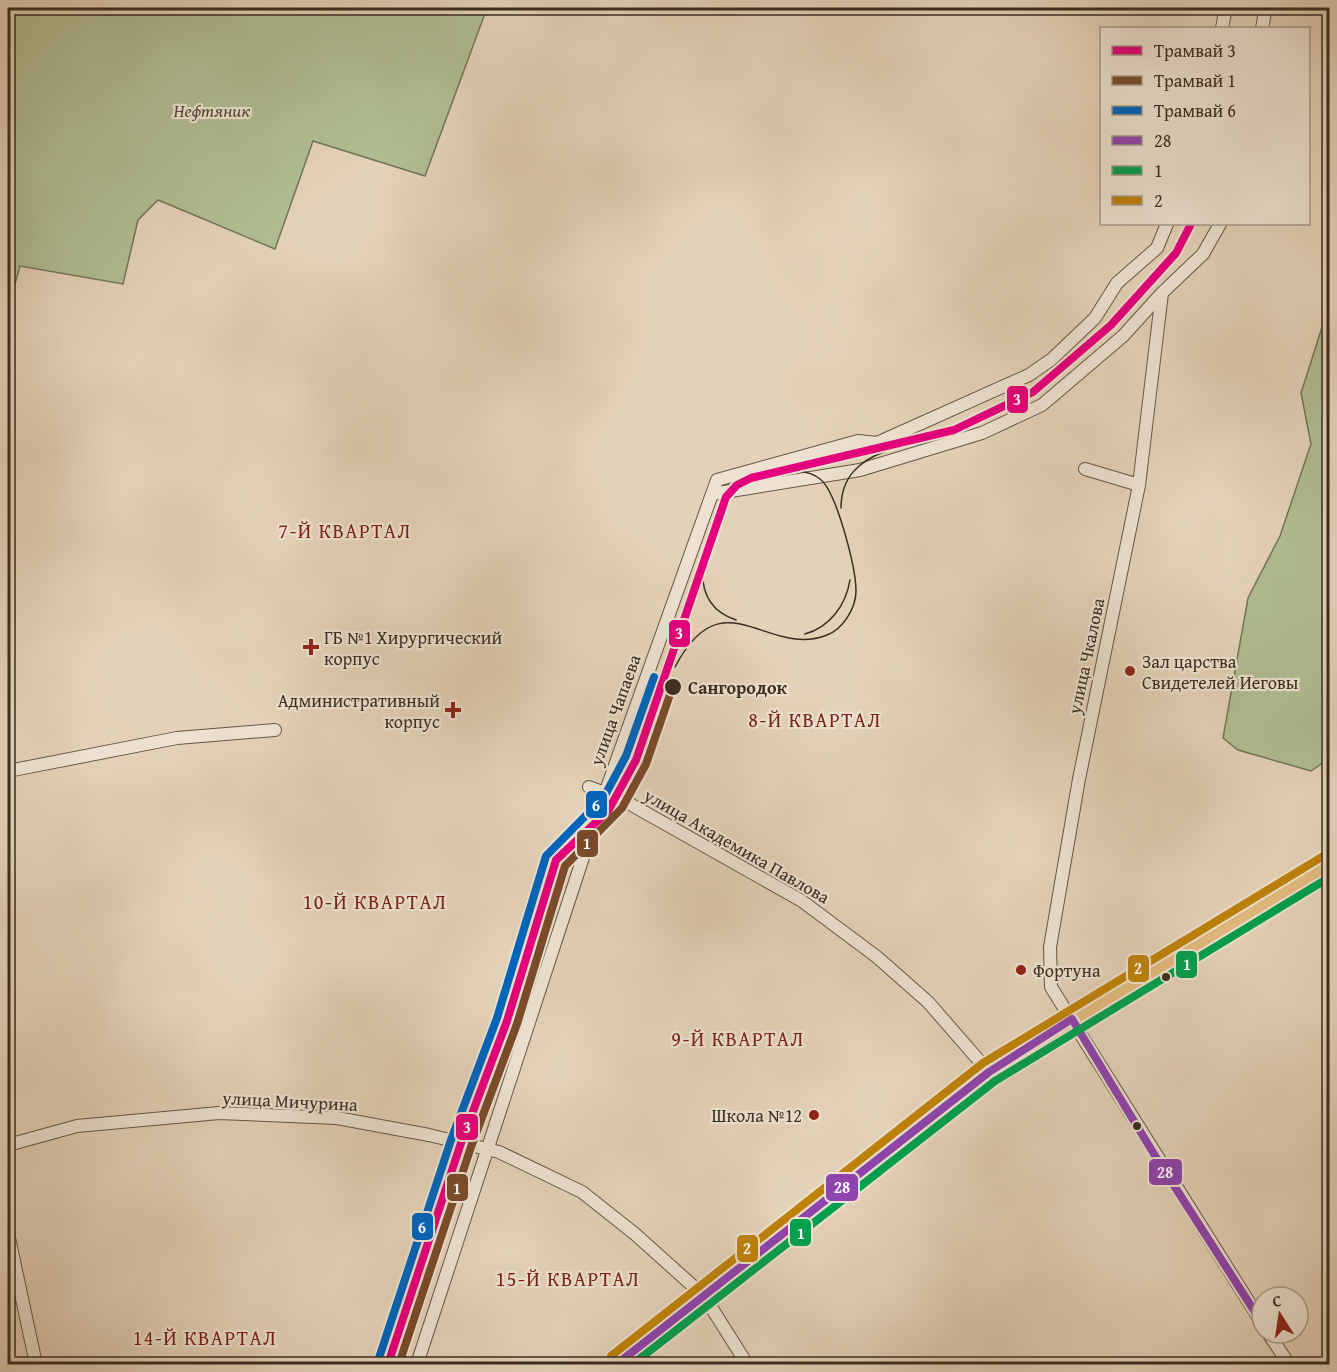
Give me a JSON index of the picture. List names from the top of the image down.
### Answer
{
  "streets": {
    "street": [
      "улица Чкалова",
      "улица Чапаева",
      "улица Академика Павлова",
      "улица Мичурина"
    ]
  },
  "crossings": [
    ["улица Чапаева", "улица Академика Павлова"],
    ["улица Чапаева", "улица Мичурина"]
  ],
  "districts": [
    "7-Й КВАРТАЛ",
    "8-Й КВАРТАЛ",
    "10-Й КВАРТАЛ",
    "9-Й КВАРТАЛ",
    "15-Й КВАРТАЛ",
    "14-Й КВАРТАЛ"
  ],
  "parks": ["Нефтяник"],
  "places": {
    "health": ["ГБ №1 Хирургический корпус", "Административный корпус"],
    "other": [
      "Зал царства Свидетелей Иеговы",
      "Сангородок",
      "Фортуна",
      "Школа №12"
    ]
  },
  "lines": [
    "tram line 3",
    "tram line 6",
    "tram line 1",
    "transit line 2",
    "transit line 1",
    "transit line 28"
  ],
  "legend": [
    "Трамвай 3",
    "Трамвай 1",
    "Трамвай 6",
    "28",
    "1",
    "2"
  ],
  "north": "top"
}
